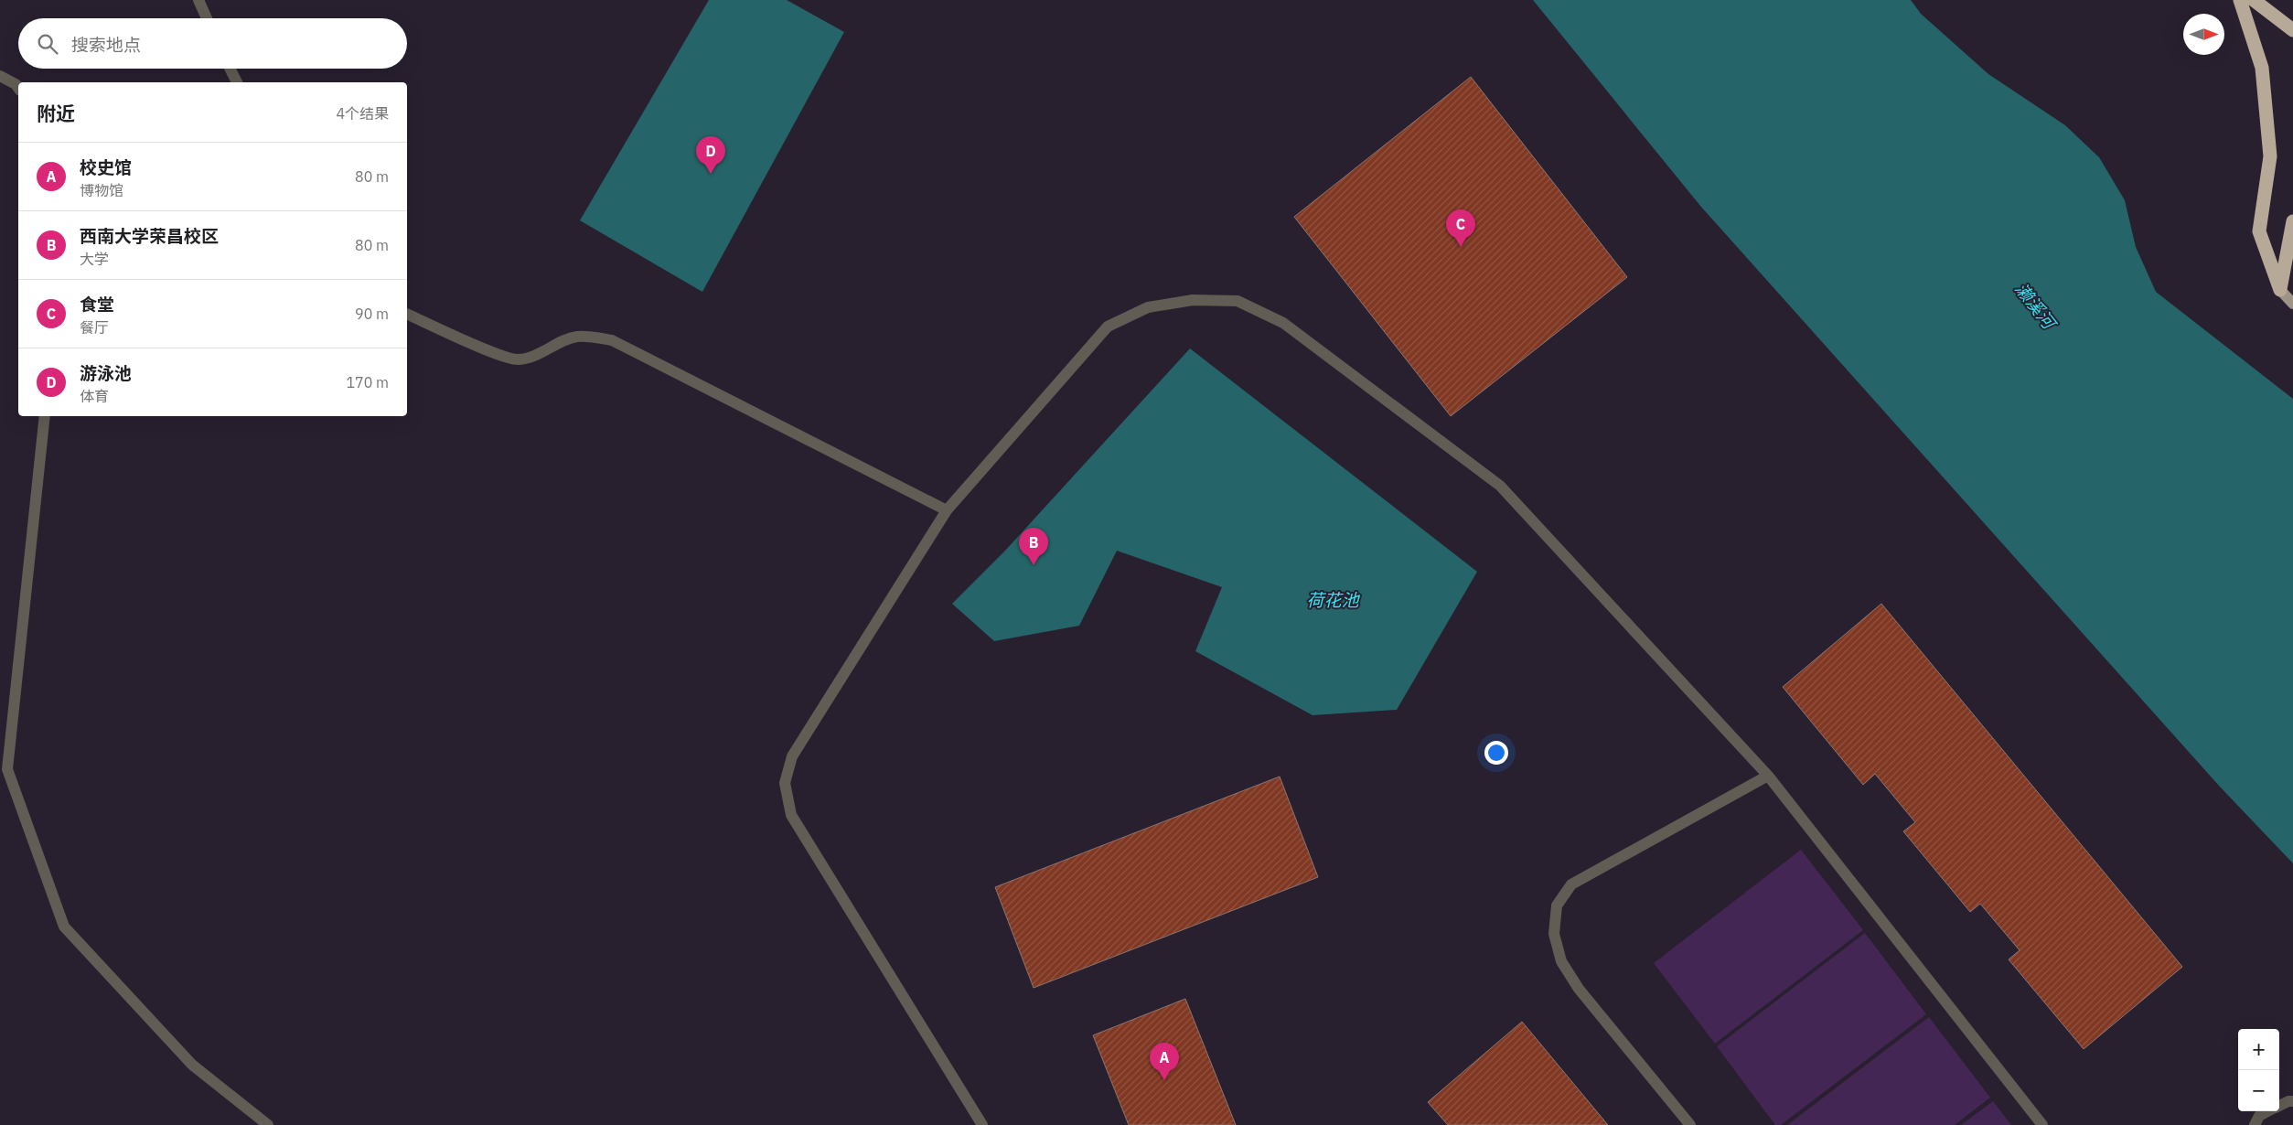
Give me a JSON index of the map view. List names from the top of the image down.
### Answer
{
  "water": ["濑溪河", "荷花池"],
  "north": "right",
  "page": {
    "search": "搜索地点",
    "heading": ["附近", "4个结果"],
    "pins": [
      "D",
      "C",
      "B",
      "A"
    ],
    "list": [
      {
        "mark": "A",
        "name": "校史馆",
        "note": "博物馆",
        "value": "80 m"
      },
      {
        "mark": "B",
        "name": "西南大学荣昌校区",
        "note": "大学",
        "value": "80 m"
      },
      {
        "mark": "C",
        "name": "食堂",
        "note": "餐厅",
        "value": "90 m"
      },
      {
        "mark": "D",
        "name": "游泳池",
        "note": "体育",
        "value": "170 m"
      }
    ],
    "map_buttons": ["+", "−"]
  }
}
